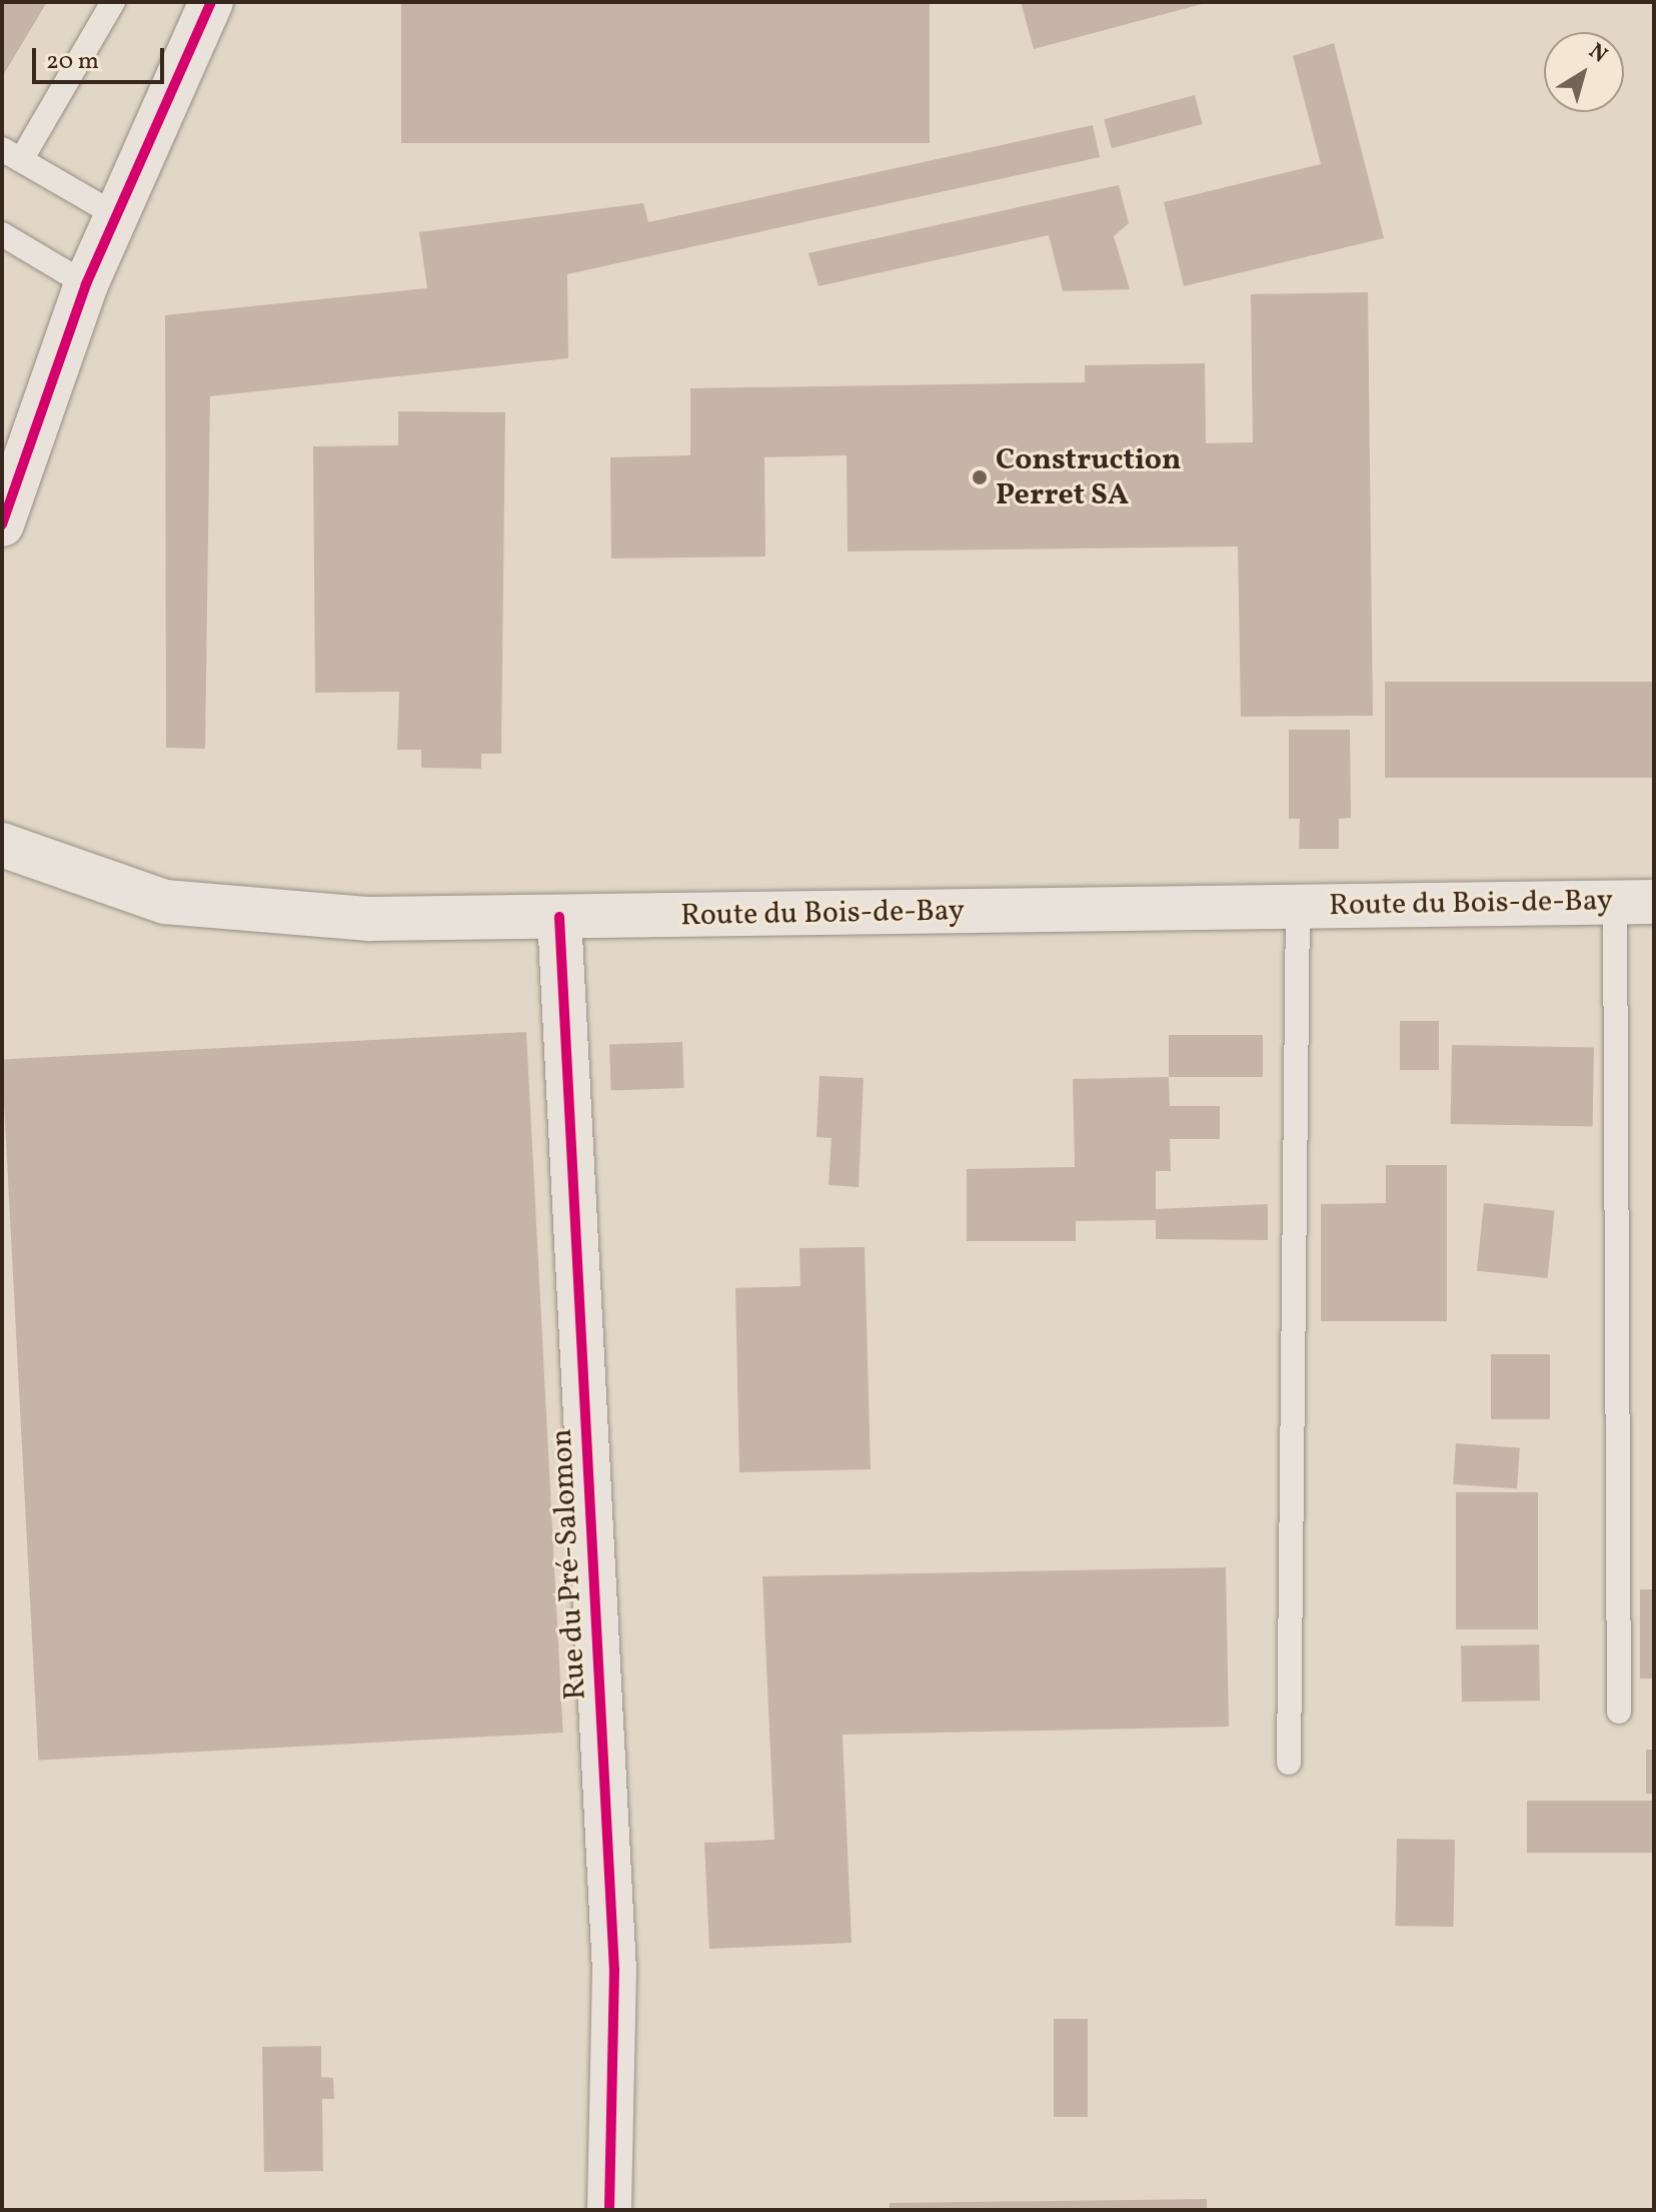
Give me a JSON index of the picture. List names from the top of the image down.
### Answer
{
  "streets": {
    "street": ["Route du Bois-de-Bay", "Rue du Pré-Salomon"]
  },
  "crossings": [
    ["Route du Bois-de-Bay", "Rue du Pré-Salomon"]
  ],
  "places": ["Construction Perret SA"],
  "scale_bar": "20 m",
  "north": "top right"
}
